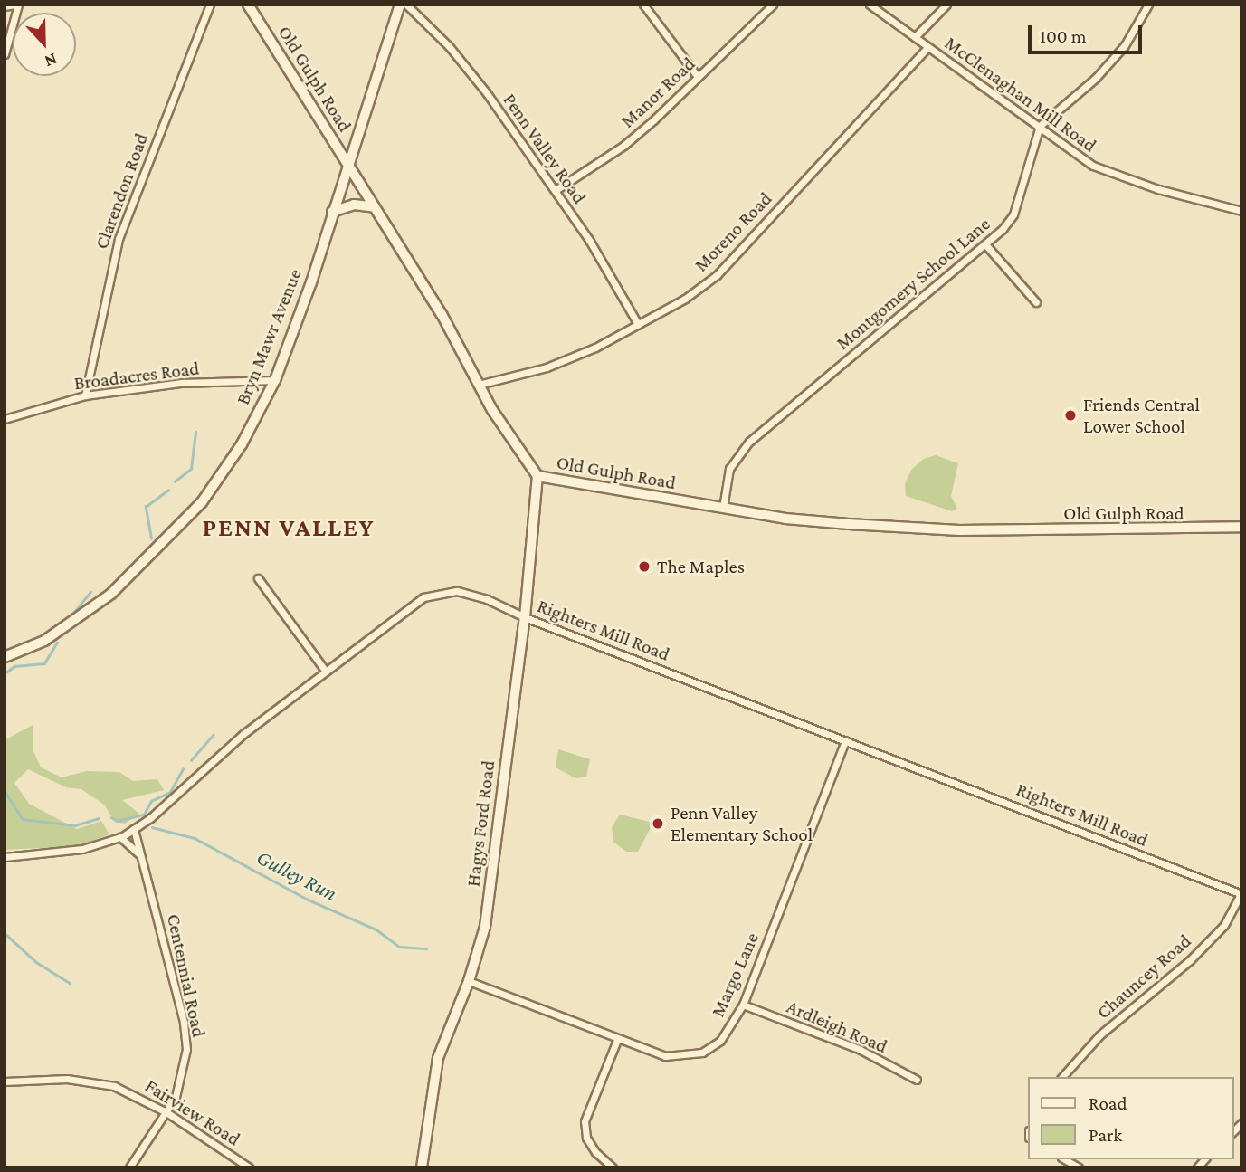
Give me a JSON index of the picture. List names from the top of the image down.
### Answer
{
  "streets": {
    "street": [
      "Old Gulph Road",
      "Manor Road",
      "McClenaghan Mill Road",
      "Penn Valley Road",
      "Clarendon Road",
      "Moreno Road",
      "Montgomery School Lane",
      "Bryn Mawr Avenue",
      "Broadacres Road",
      "Righters Mill Road",
      "Hagys Ford Road",
      "Margo Lane",
      "Centennial Road",
      "Chauncey Road",
      "Ardleigh Road",
      "Fairview Road"
    ]
  },
  "crossings": [
    ["Old Gulph Road", "Moreno Road"],
    ["Old Gulph Road", "Montgomery School Lane"],
    ["Old Gulph Road", "Bryn Mawr Avenue"],
    ["Old Gulph Road", "Hagys Ford Road"],
    ["Manor Road", "Penn Valley Road"],
    ["McClenaghan Mill Road", "Moreno Road"],
    ["McClenaghan Mill Road", "Montgomery School Lane"],
    ["Penn Valley Road", "Moreno Road"],
    ["Clarendon Road", "Broadacres Road"],
    ["Bryn Mawr Avenue", "Broadacres Road"],
    ["Righters Mill Road", "Hagys Ford Road"],
    ["Righters Mill Road", "Margo Lane"],
    ["Righters Mill Road", "Centennial Road"],
    ["Righters Mill Road", "Chauncey Road"],
    ["Hagys Ford Road", "Margo Lane"],
    ["Margo Lane", "Ardleigh Road"],
    ["Centennial Road", "Fairview Road"]
  ],
  "districts": ["PENN VALLEY"],
  "water": ["Gulley Run"],
  "places": ["Friends Central Lower School", "The Maples", "Penn Valley Elementary School"],
  "legend": ["Road", "Park"],
  "scale_bar": "100 m",
  "north": "bottom"
}
